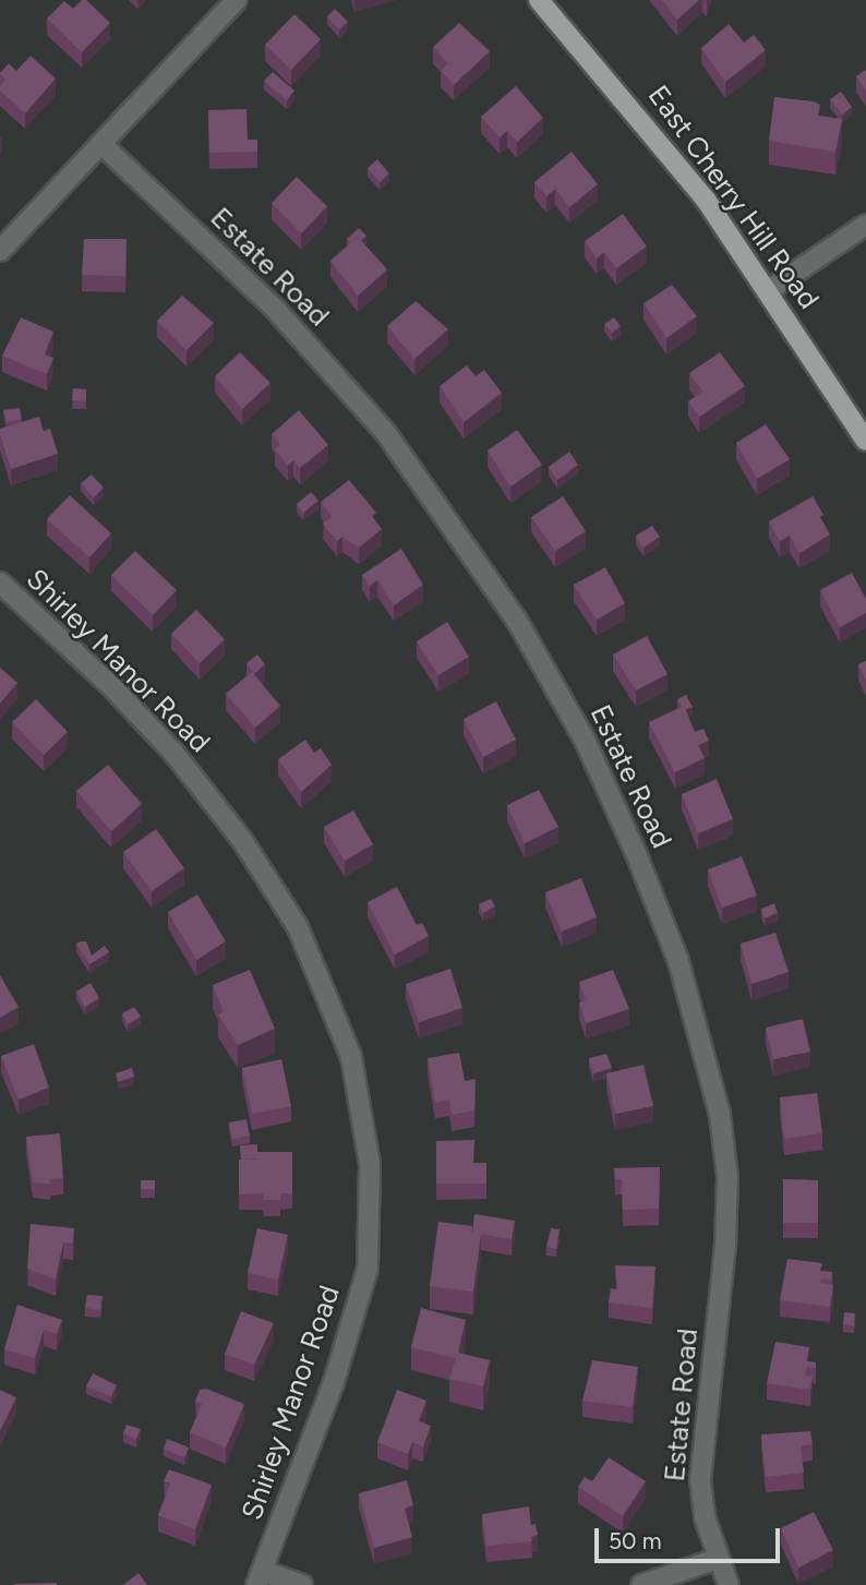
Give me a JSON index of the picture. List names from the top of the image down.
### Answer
{
  "streets": {
    "main road": ["East Cherry Hill Road"],
    "street": ["Estate Road", "Shirley Manor Road"]
  },
  "scale_bar": "50 m"
}
